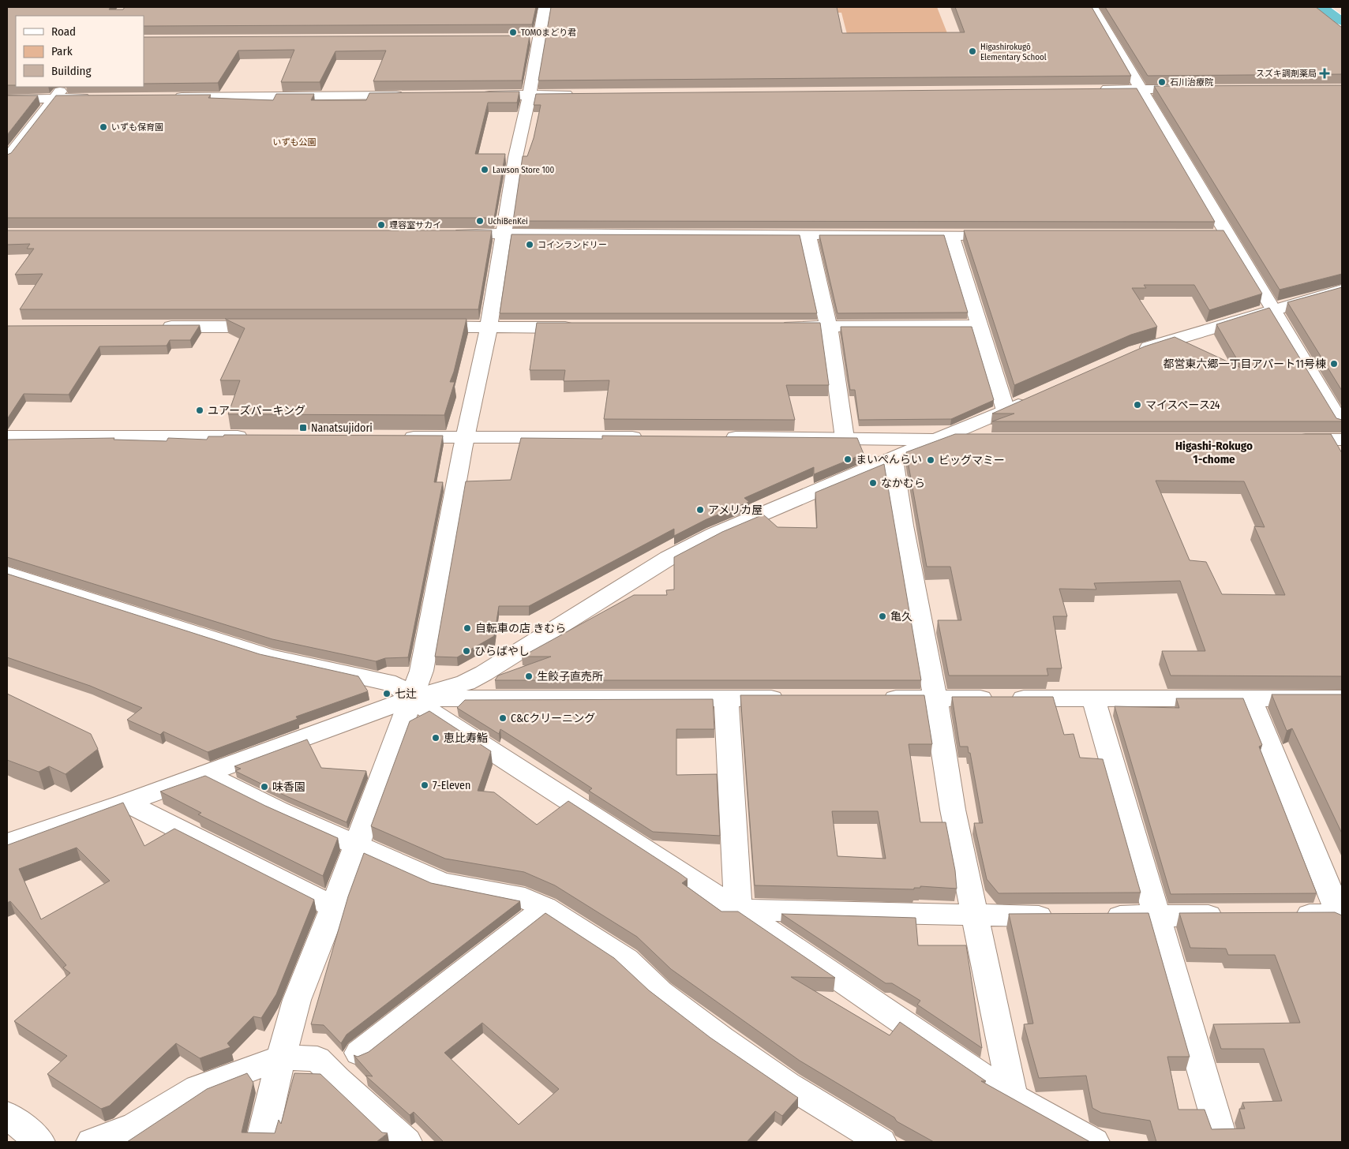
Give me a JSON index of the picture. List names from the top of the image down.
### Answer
{
  "districts": ["Higashi-Rokugo 1-chome"],
  "parks": ["いずも公園"],
  "places": {
    "other": [
      "TOMOまどり君",
      "Higashirokugō Elementary School",
      "石川治療院",
      "いずも保育園",
      "Lawson Store 100",
      "UchiBenKei",
      "理容室サカイ",
      "コインランドリー",
      "都営東六郷一丁目アパート11号棟",
      "マイスペース24",
      "ユアーズパーキング",
      "まいぺんらい",
      "ビッグマミー",
      "なかむら",
      "アメリカ屋",
      "亀久",
      "自転車の店 きむら",
      "ひらばやし",
      "生餃子直売所",
      "七辻",
      "C&Cクリーニング",
      "恵比寿鮨",
      "7-Eleven",
      "味香園"
    ],
    "health": ["スズキ調剤薬局"],
    "transit": ["Nanatsujidori"]
  },
  "legend": ["Road", "Park", "Building"]
}
